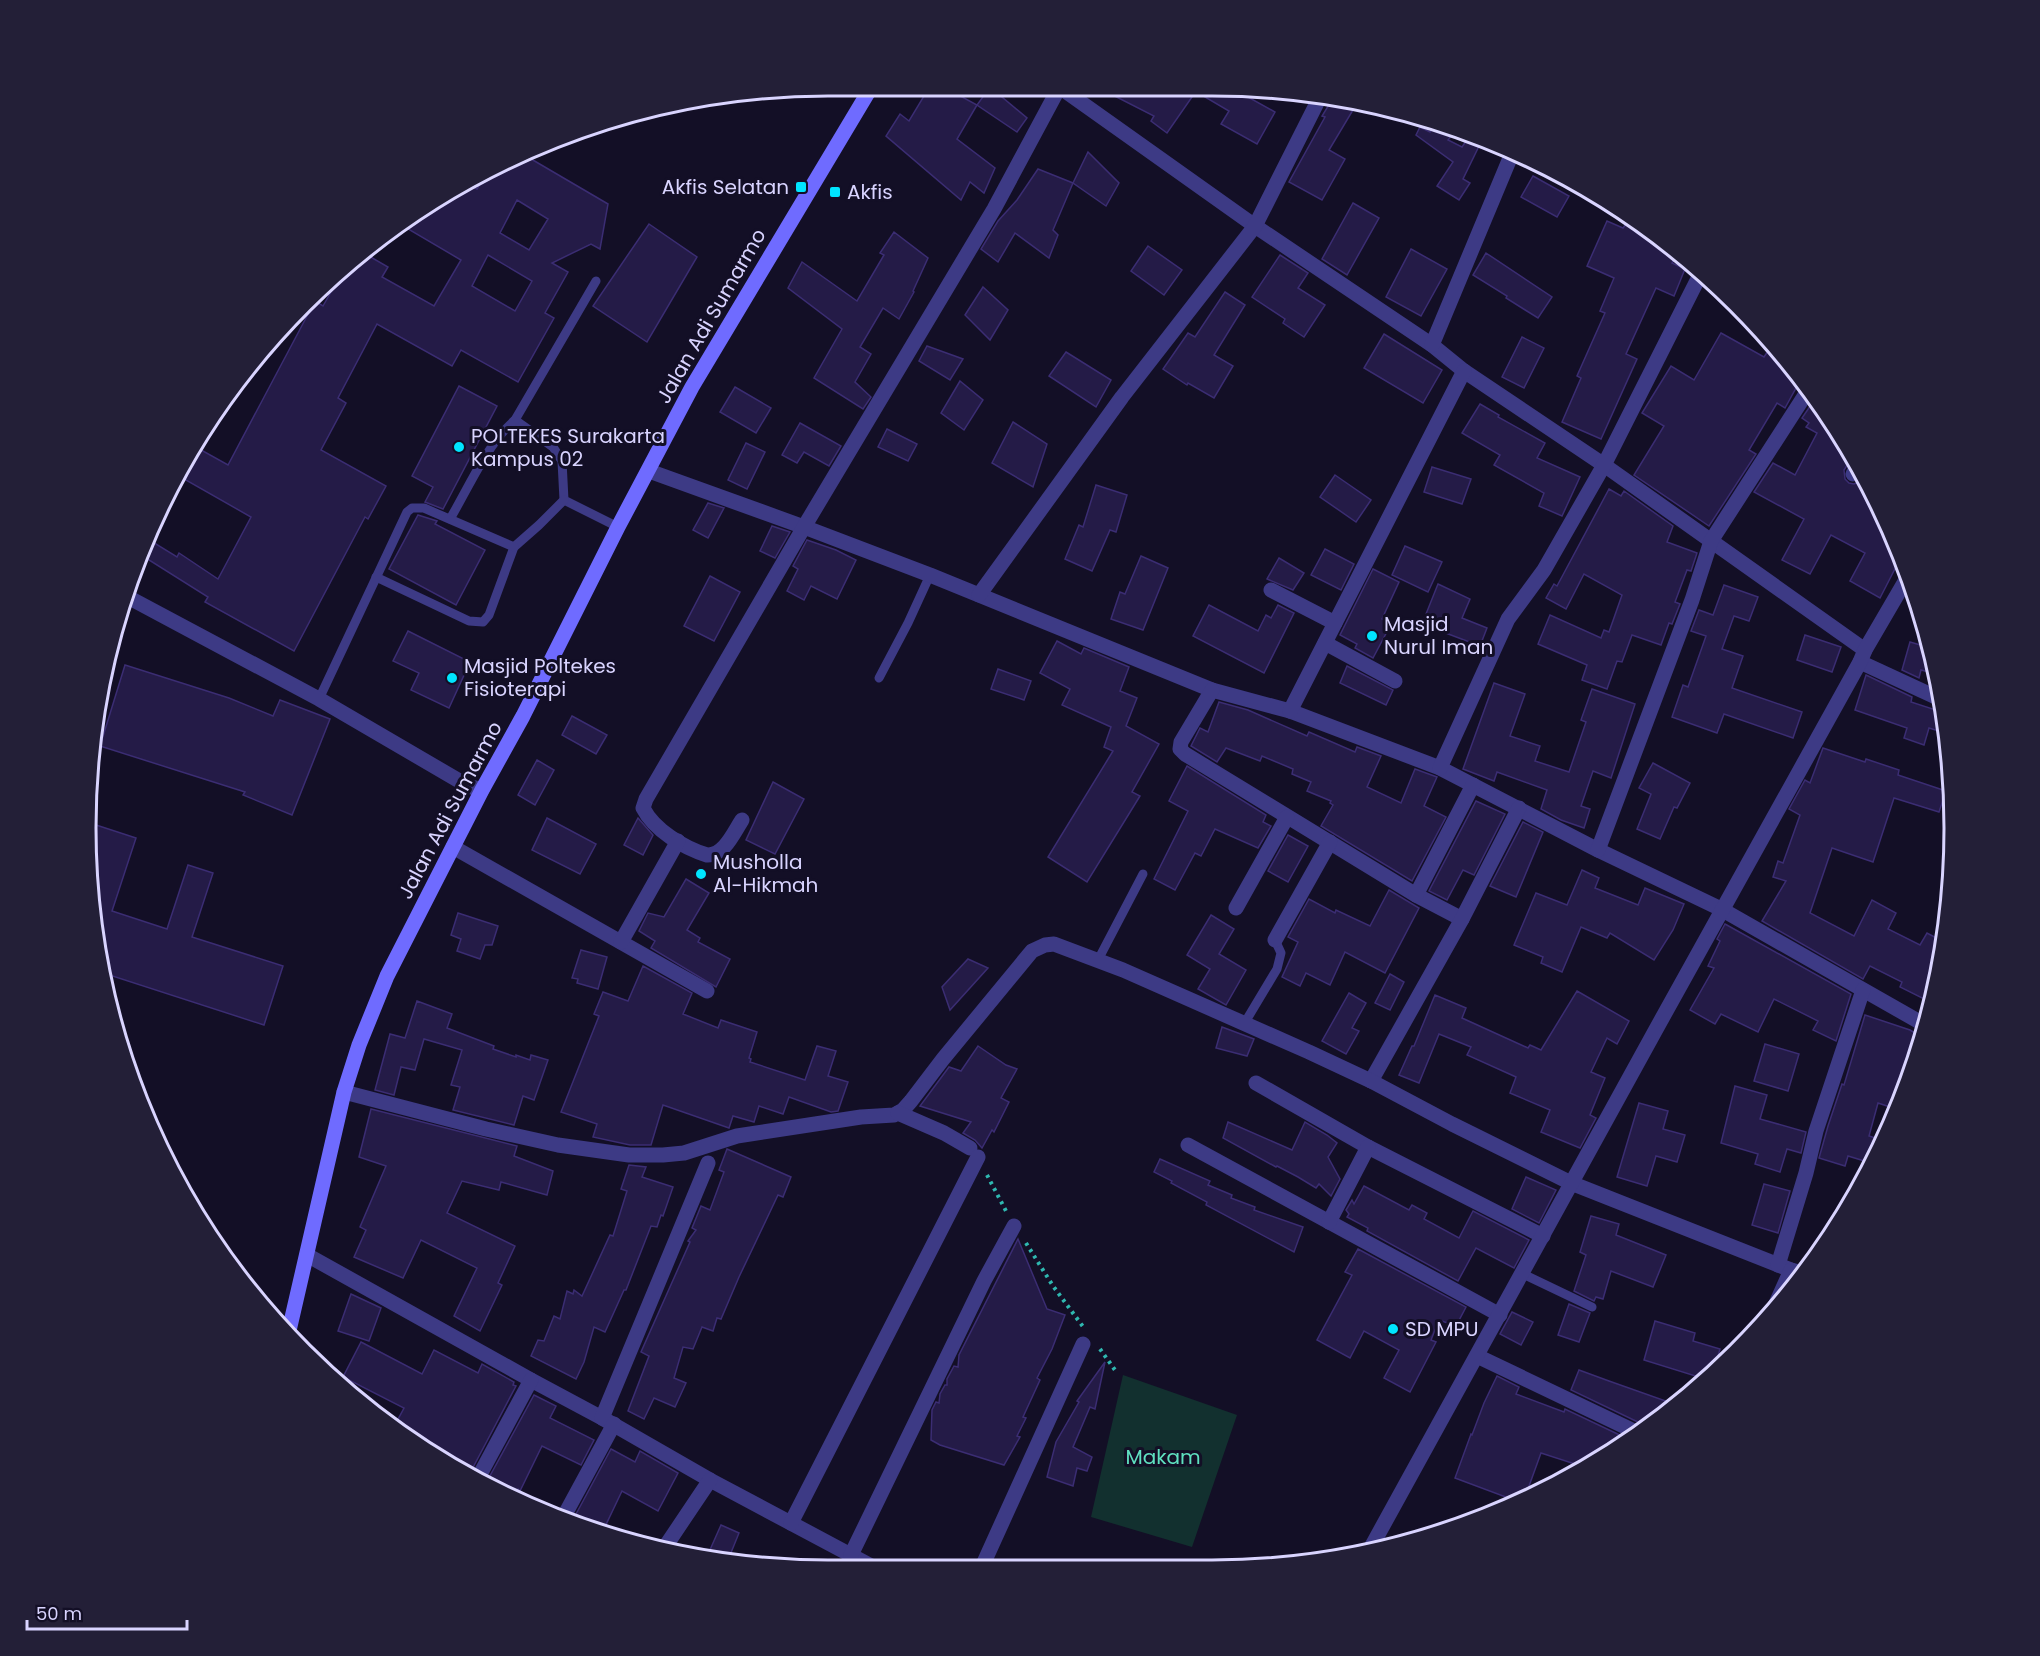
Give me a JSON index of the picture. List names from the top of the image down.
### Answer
{
  "streets": {
    "main road": ["Jalan Adi Sumarmo"]
  },
  "parks": ["Makam"],
  "places": {
    "transit": ["Akfis Selatan", "Akfis"],
    "other": [
      "POLTEKES Surakarta Kampus 02",
      "Masjid Nurul Iman",
      "Masjid Poltekes Fisioterapi",
      "Musholla Al-Hikmah",
      "SD MPU"
    ]
  },
  "scale_bar": "50 m"
}
